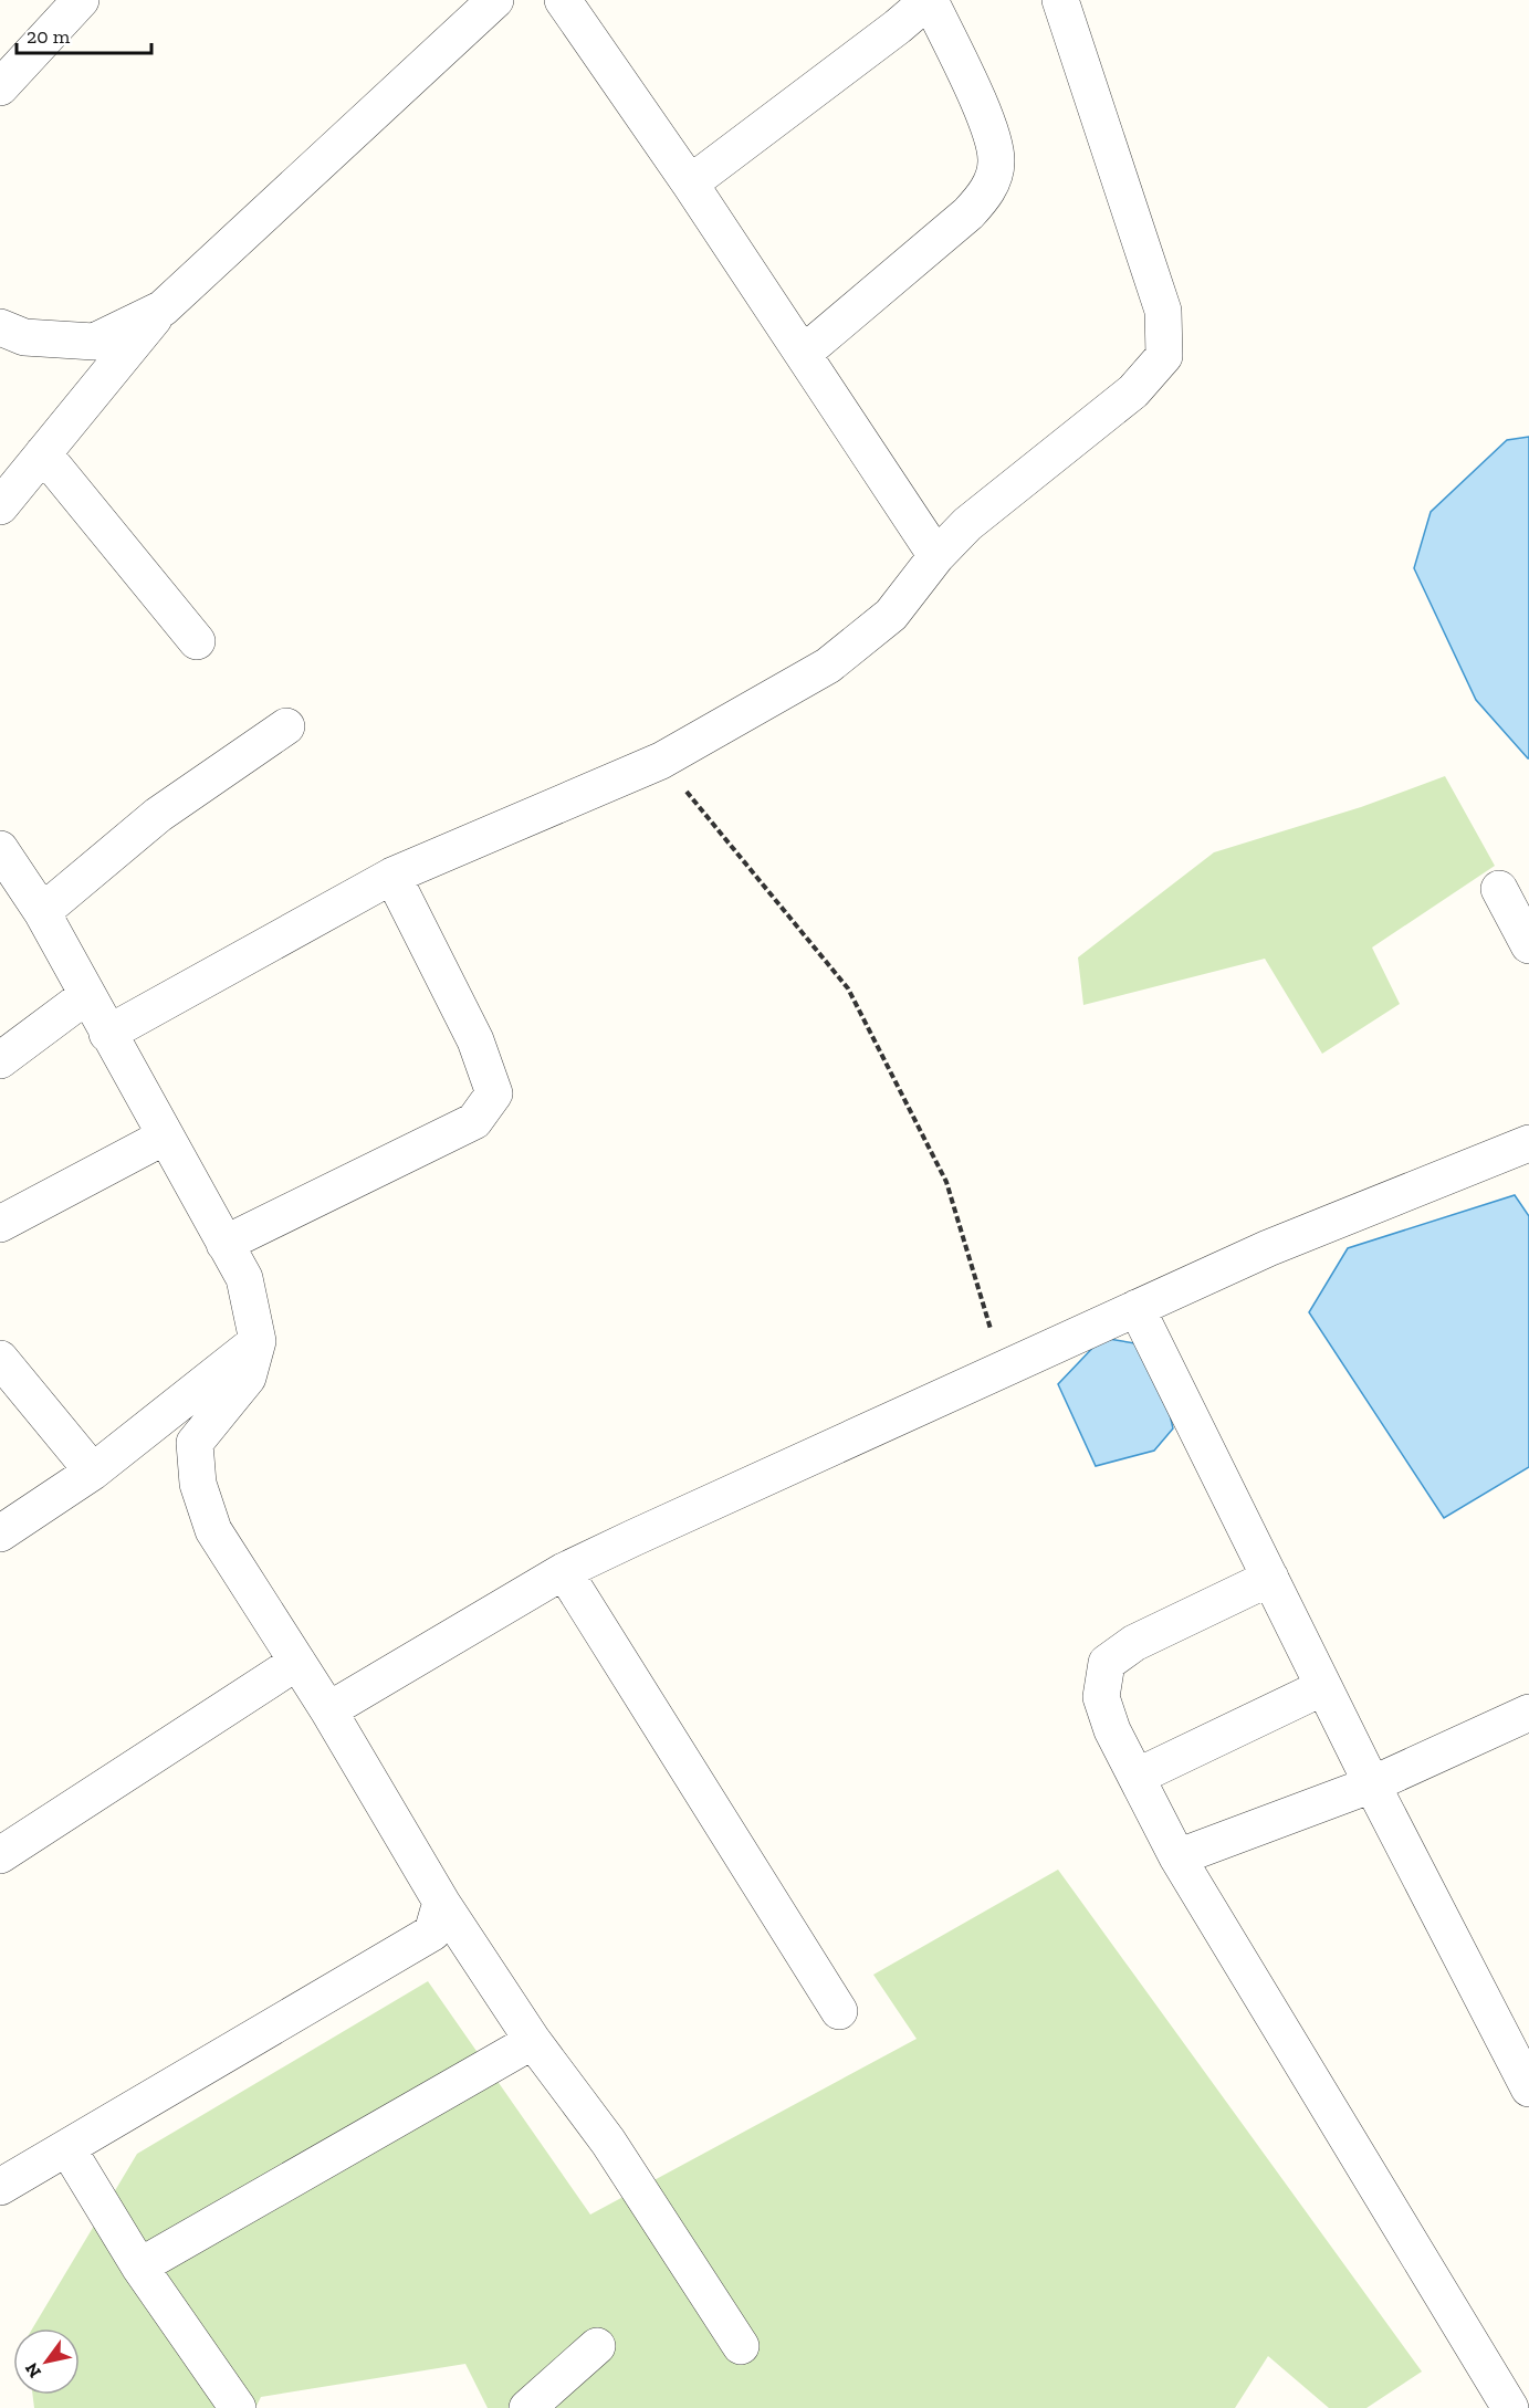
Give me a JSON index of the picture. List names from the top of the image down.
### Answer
{
  "scale_bar": "20 m",
  "north": "bottom left"
}
